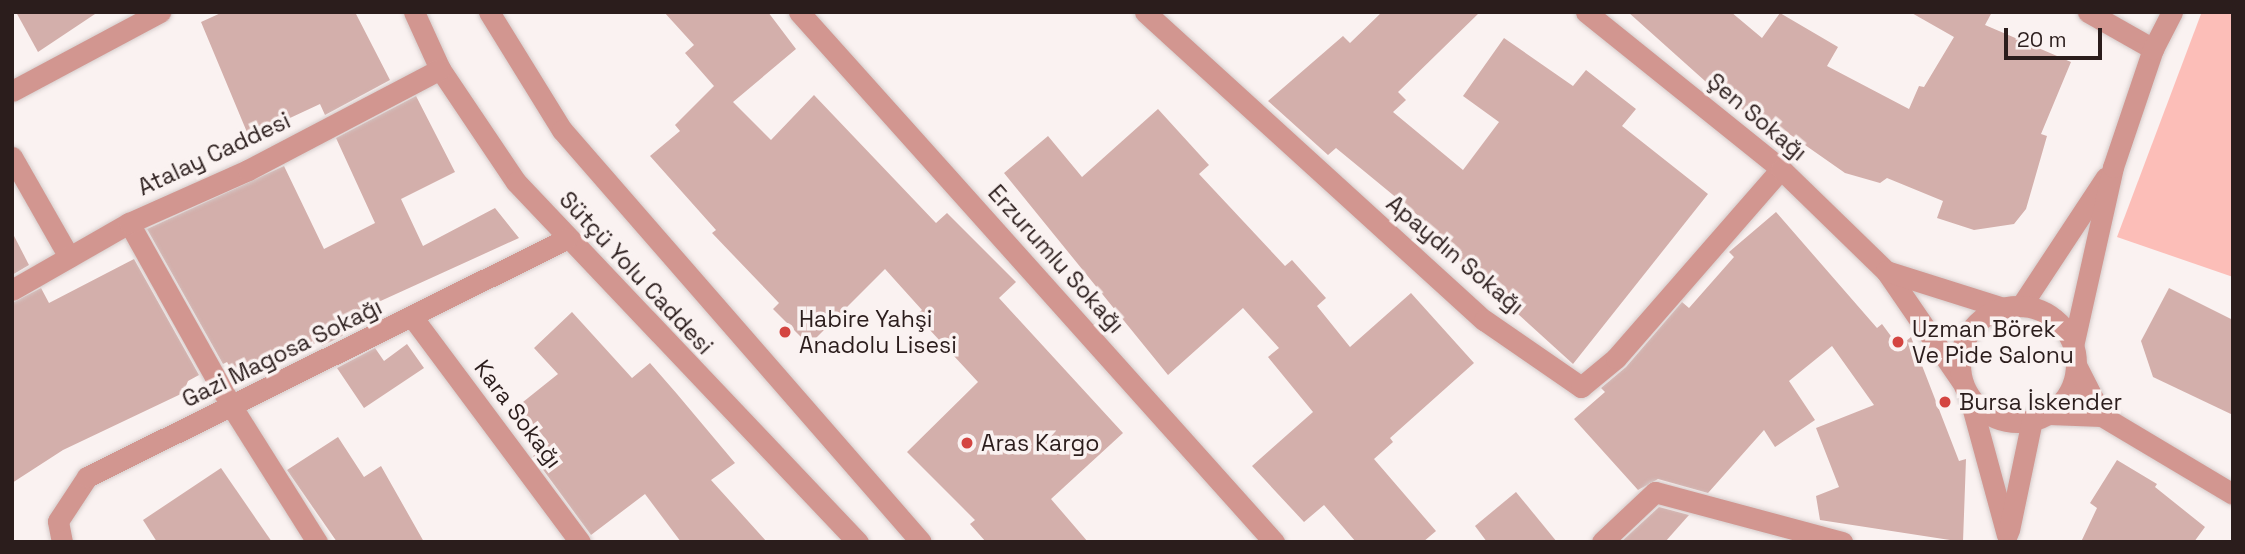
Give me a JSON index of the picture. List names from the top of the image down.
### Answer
{
  "streets": {
    "street": [
      "Şen Sokağı",
      "Atalay Caddesi",
      "Apaydın Sokağı",
      "Erzurumlu Sokağı",
      "Sütçü Yolu Caddesi",
      "Gazi Magosa Sokağı",
      "Kara Sokağı"
    ]
  },
  "crossings": [
    ["Şen Sokağı", "Apaydın Sokağı"],
    ["Atalay Caddesi", "Sütçü Yolu Caddesi"],
    ["Sütçü Yolu Caddesi", "Gazi Magosa Sokağı"],
    ["Gazi Magosa Sokağı", "Kara Sokağı"]
  ],
  "places": [
    "Habire Yahşi Anadolu Lisesi",
    "Uzman Börek Ve Pide Salonu",
    "Bursa İskender",
    "Aras Kargo"
  ],
  "scale_bar": "20 m"
}
